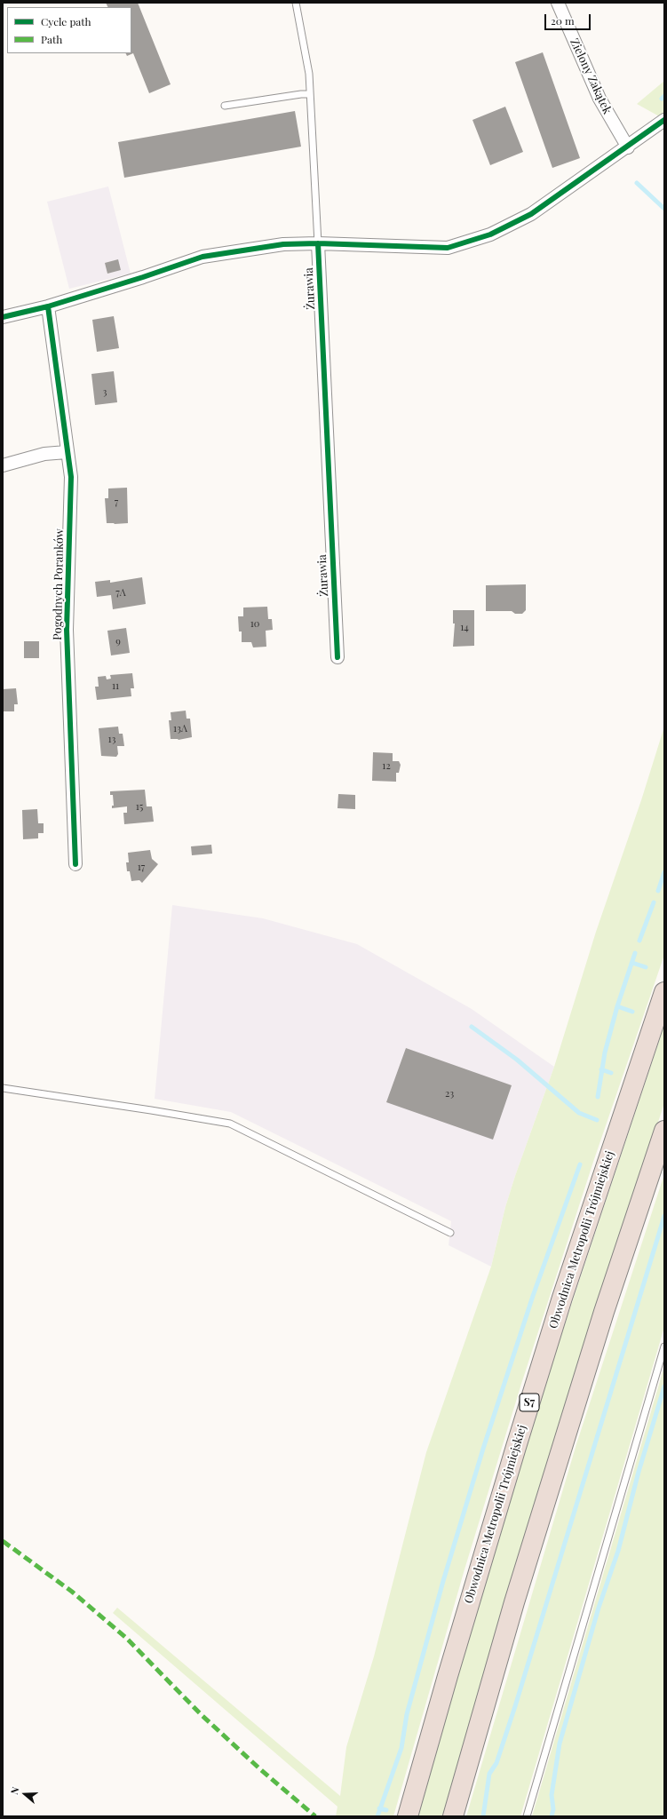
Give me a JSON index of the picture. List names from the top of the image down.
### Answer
{
  "streets": {
    "highway": ["Obwodnica Metropolii Trójmiejskiej", "S7"],
    "street": ["Zielony Zakątek", "Żurawia", "Pogodnych Poranków"]
  },
  "house_numbers": [
    "3",
    "7",
    "7A",
    "10",
    "14",
    "9",
    "11",
    "13A",
    "13",
    "12",
    "15",
    "17",
    "23"
  ],
  "legend": ["Cycle path", "Path"],
  "scale_bar": "20 m",
  "north": "left"
}
